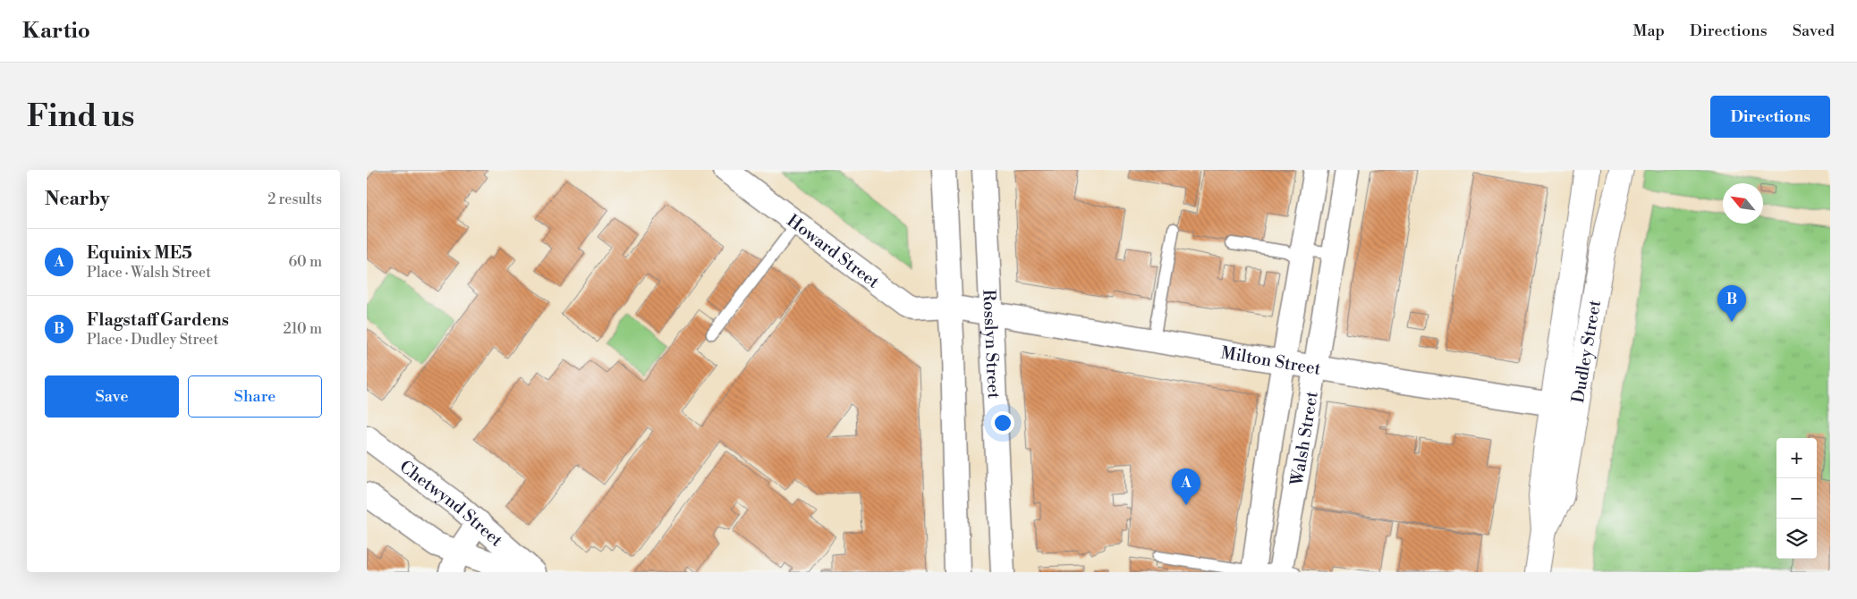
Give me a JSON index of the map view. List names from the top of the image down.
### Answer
{
  "streets": {
    "main road": ["Dudley Street"],
    "street": [
      "Howard Street",
      "Rosslyn Street",
      "Milton Street",
      "Walsh Street",
      "Chetwynd Street"
    ]
  },
  "crossings": [
    ["Howard Street", "Rosslyn Street"],
    ["Howard Street", "Milton Street"],
    ["Rosslyn Street", "Milton Street"],
    ["Dudley Street", "Milton Street"],
    ["Milton Street", "Walsh Street"]
  ],
  "north": "top left",
  "page": {
    "header": "Kartio",
    "nav": ["Map", "Directions", "Saved"],
    "buttons": [
      "Directions",
      ["Save", "Share"]
    ],
    "title": "Find us",
    "heading": ["Nearby", "2 results"],
    "list": [
      {
        "mark": "A",
        "name": "Equinix ME5",
        "note": "Place · Walsh Street",
        "value": "60 m"
      },
      {
        "mark": "B",
        "name": "Flagstaff Gardens",
        "note": "Place · Dudley Street",
        "value": "210 m"
      }
    ],
    "pins": ["B", "A"],
    "map_buttons": ["+", "−"]
  }
}
